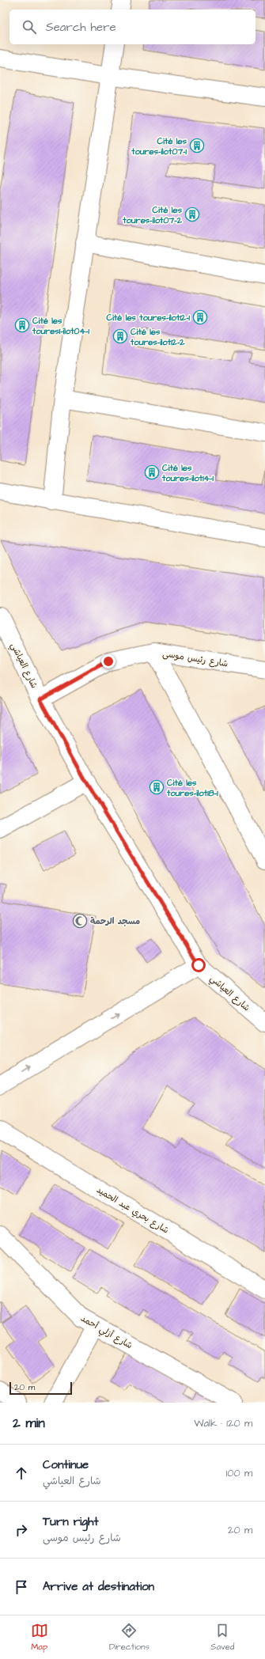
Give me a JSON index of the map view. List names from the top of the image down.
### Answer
{
  "streets": {
    "street": [
      "شارع رئيس موسى",
      "شارع العياشي",
      "شارع بحري عبد الحميد",
      "شارع أزلي أحمد"
    ]
  },
  "crossings": [
    ["شارع رئيس موسى", "شارع العياشي"]
  ],
  "places": {
    "building": [
      "Cité les toures-ilot07-1",
      "Cité les toures-ilot07-2",
      "Cité les toures-ilot12-1",
      "Cité les toures1-ilot04-1",
      "Cité les toures-ilot12-2",
      "Cité les toures-ilot14-1",
      "Cité les toures-ilot18-1"
    ],
    "mosque": ["مسجد الرحمة"]
  },
  "scale_bar": "20 m",
  "page": {
    "search": "Search here",
    "scale": "20 m",
    "heading": ["2 min", "Walk · 120 m"],
    "list": [
      ["Continue", "شارع العياشي", "100 m"],
      ["Turn right", "شارع رئيس موسى", "20 m"],
      "Arrive at destination"
    ],
    "nav": ["Map", "Directions", "Saved"]
  }
}
